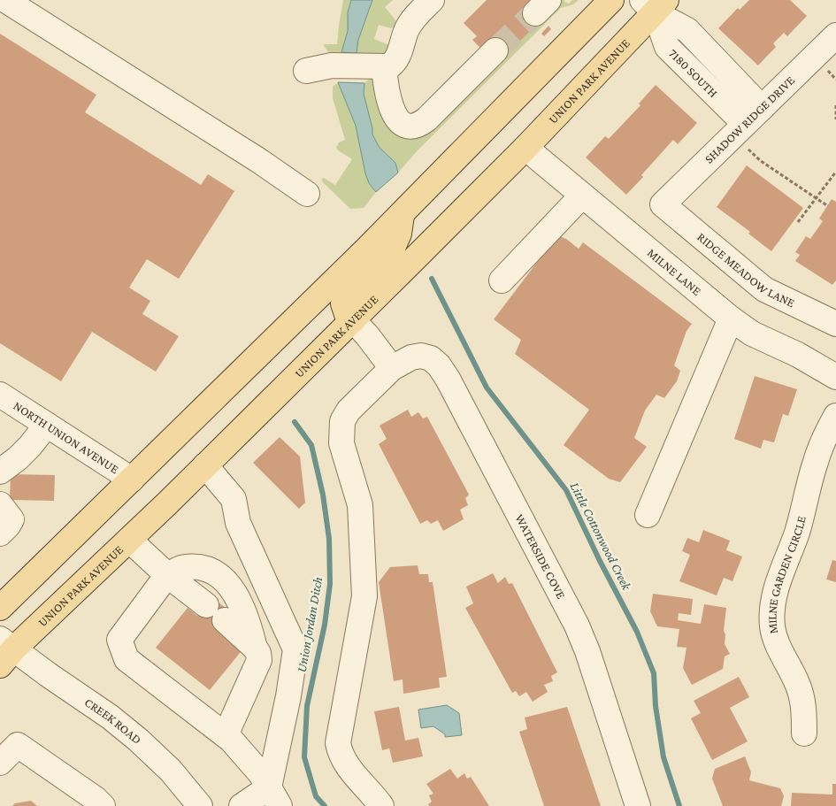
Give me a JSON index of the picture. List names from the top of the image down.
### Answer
{
  "streets": {
    "main road": ["UNION PARK AVENUE"],
    "street": [
      "7180 SOUTH",
      "SHADOW RIDGE DRIVE",
      "RIDGE MEADOW LANE",
      "MILNE LANE",
      "NORTH UNION AVENUE",
      "WATERSIDE COVE",
      "MILNE GARDEN CIRCLE",
      "CREEK ROAD"
    ]
  },
  "crossings": [
    ["7180 SOUTH", "UNION PARK AVENUE"],
    ["7180 SOUTH", "SHADOW RIDGE DRIVE"],
    ["UNION PARK AVENUE", "MILNE LANE"],
    ["UNION PARK AVENUE", "CREEK ROAD"],
    ["SHADOW RIDGE DRIVE", "RIDGE MEADOW LANE"]
  ],
  "water": ["Little Cottonwood Creek", "Union Jordan Ditch"]
}
